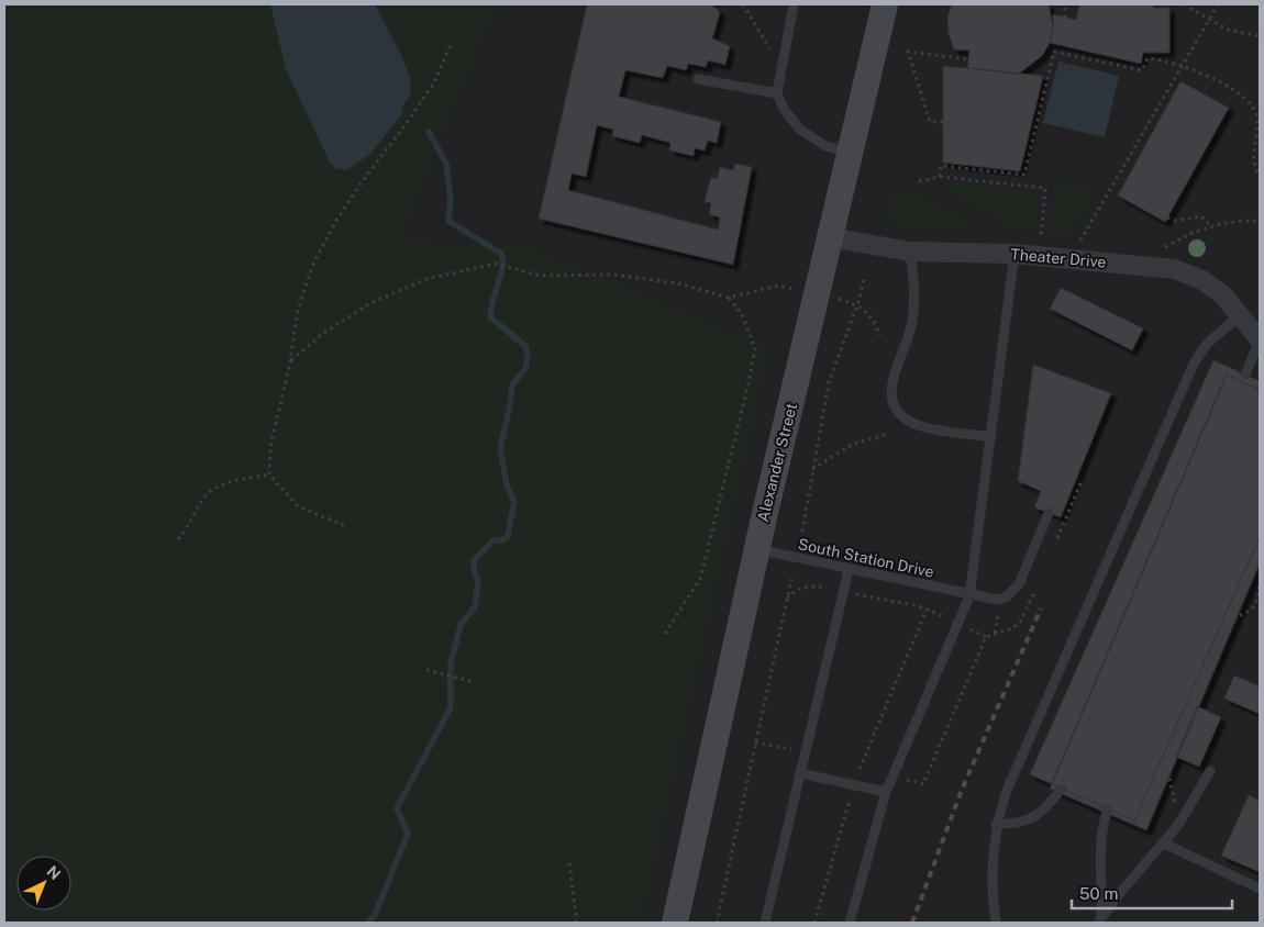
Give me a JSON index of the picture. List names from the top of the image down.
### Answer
{
  "streets": {
    "main road": ["Alexander Street"],
    "street": ["Theater Drive"],
    "lane": ["South Station Drive"]
  },
  "crossings": [
    ["Theater Drive", "Alexander Street"],
    ["Alexander Street", "South Station Drive"]
  ],
  "scale_bar": "50 m",
  "north": "top right"
}
